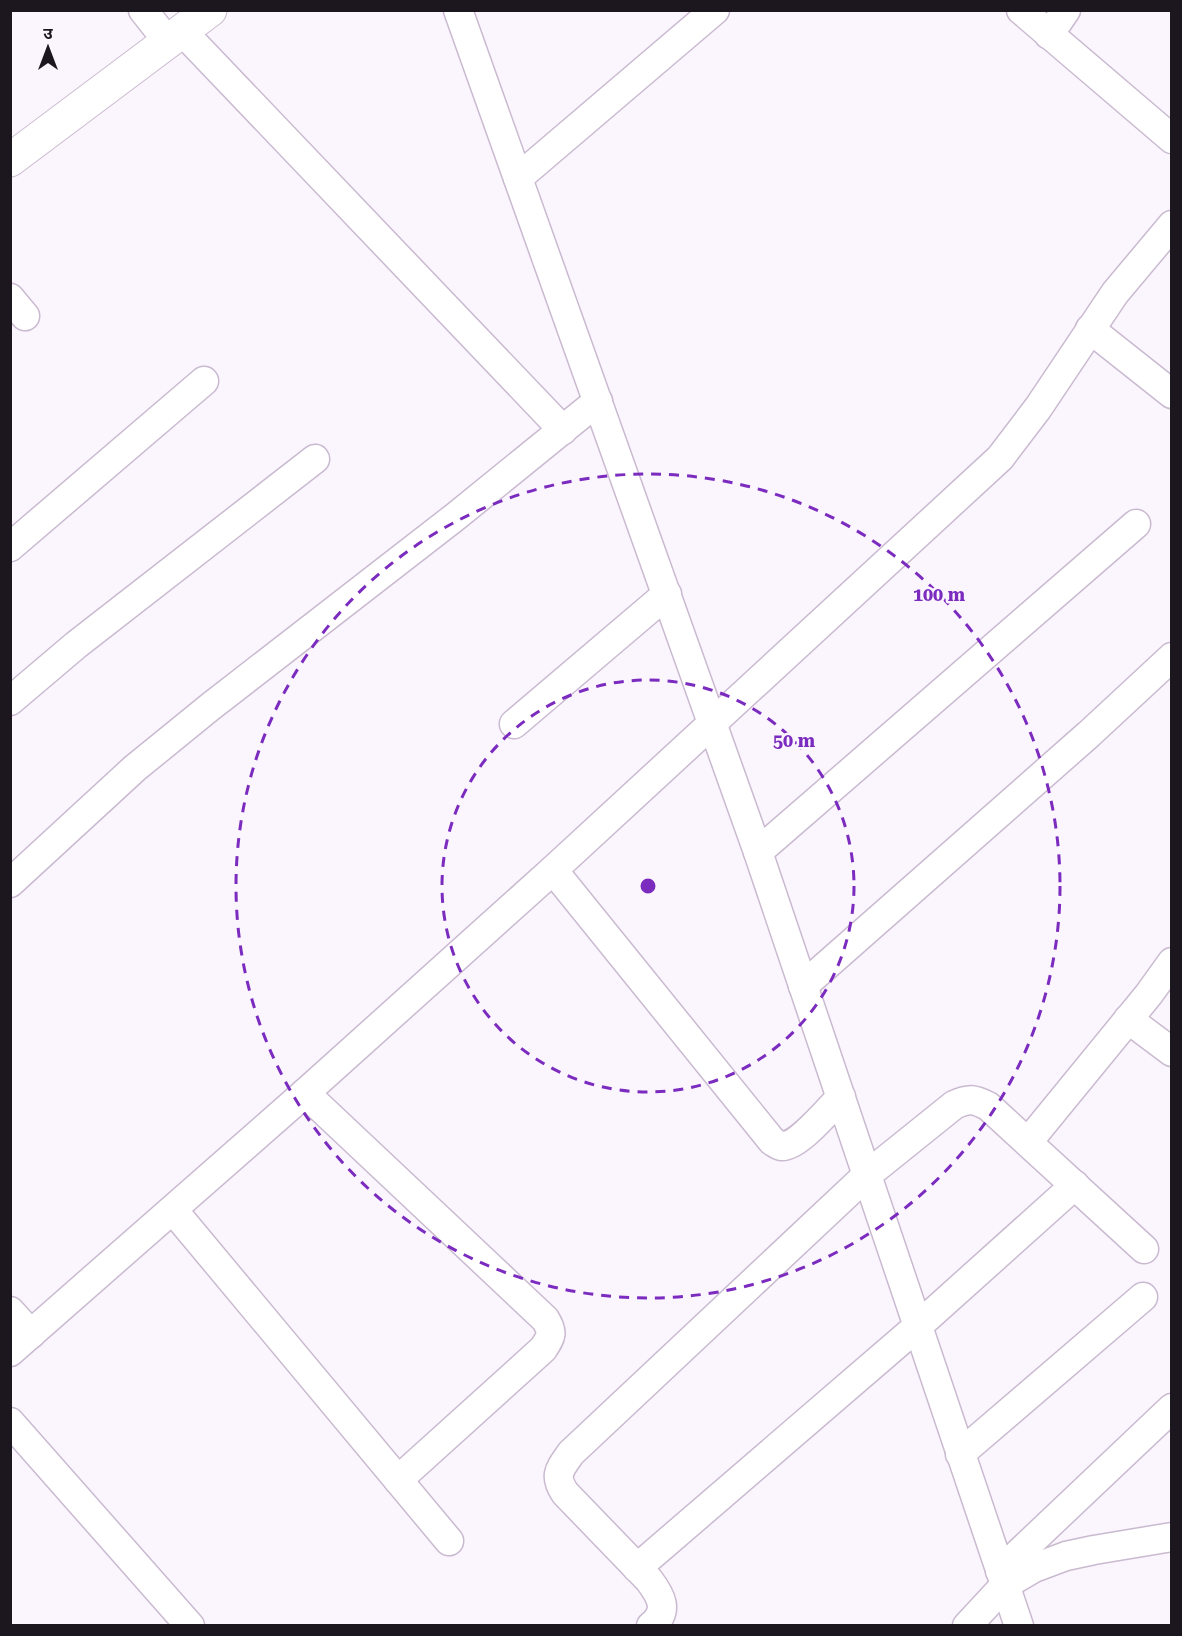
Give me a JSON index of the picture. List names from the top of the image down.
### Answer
{
  "north": "top",
  "rings": ["100 m", "50 m"]
}
